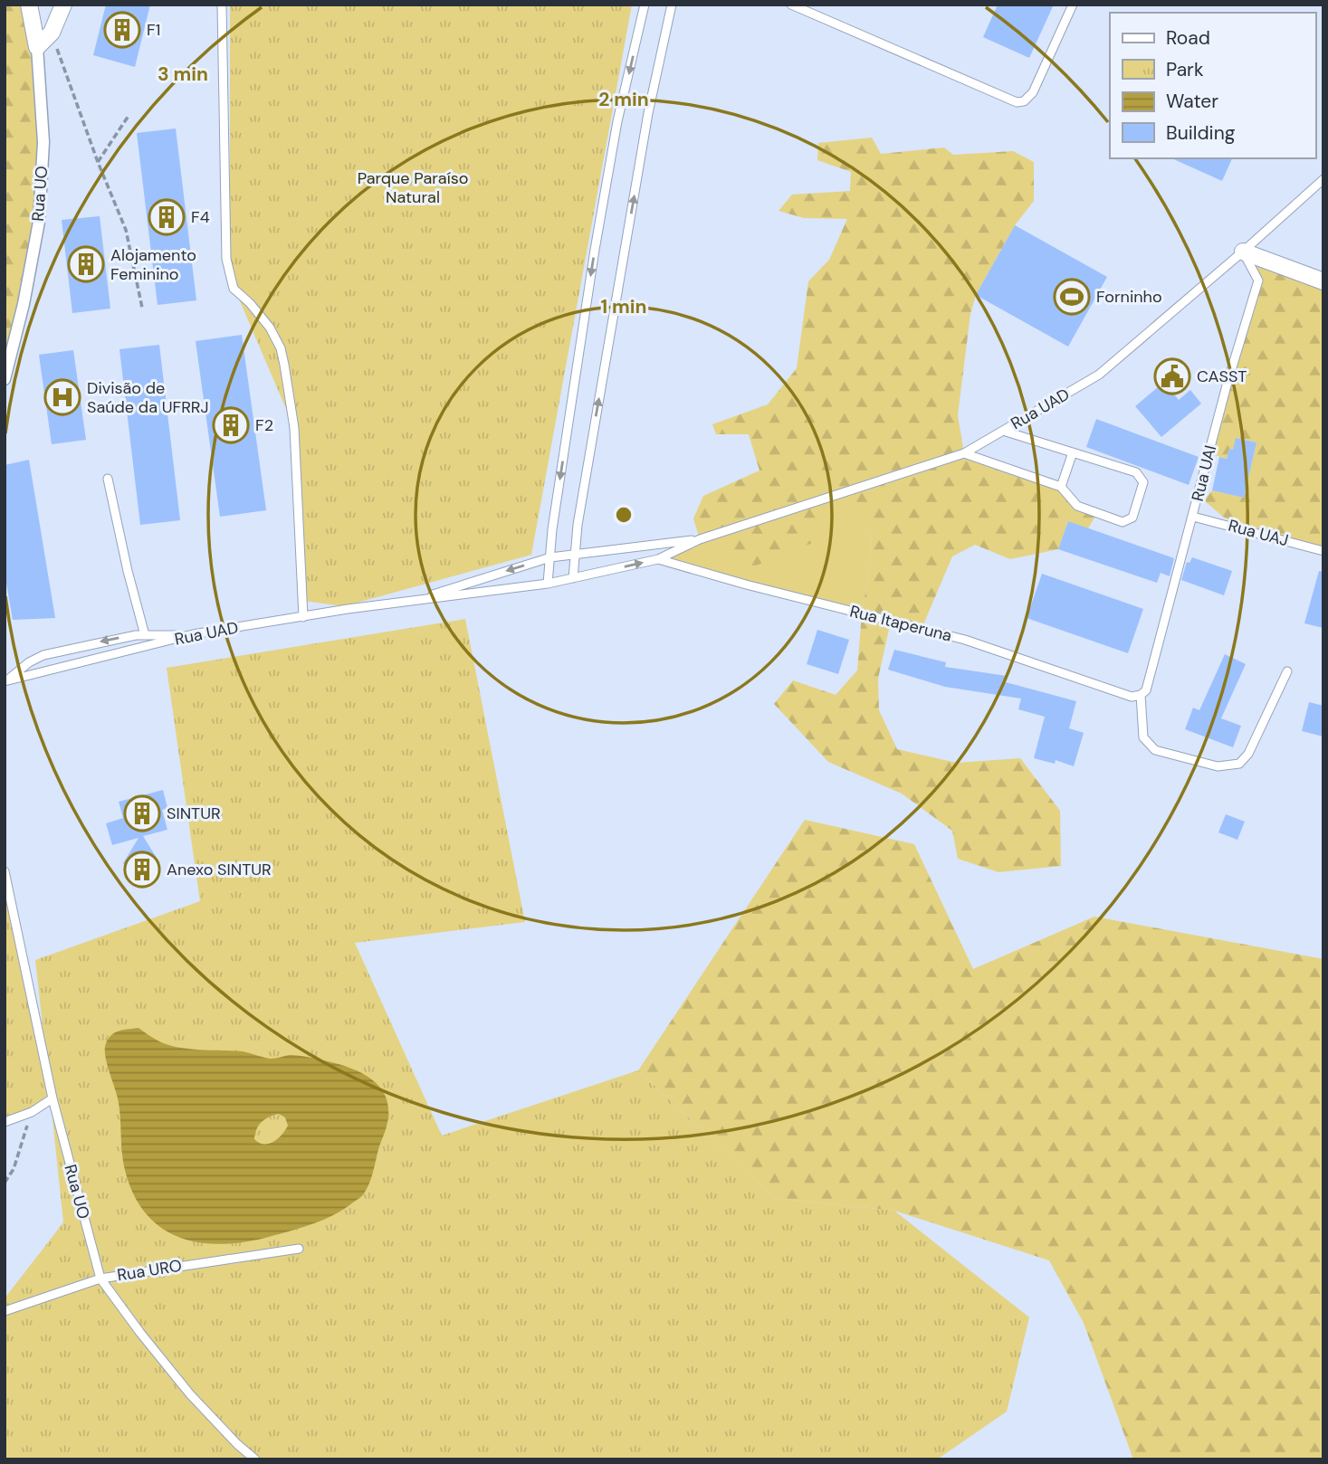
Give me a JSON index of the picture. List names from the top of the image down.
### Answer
{
  "streets": {
    "street": ["Rua UO"],
    "lane": [
      "Rua UAD",
      "Rua UAI",
      "Rua UAJ",
      "Rua Itaperuna",
      "Rua URO"
    ]
  },
  "crossings": [
    ["Rua UO", "Rua URO"],
    ["Rua UAD", "Rua UAI"],
    ["Rua UAD", "Rua Itaperuna"],
    ["Rua UAI", "Rua UAJ"],
    ["Rua UAI", "Rua Itaperuna"]
  ],
  "parks": ["Parque Paraíso Natural"],
  "places": {
    "building": [
      "F1",
      "F4",
      "Alojamento Feminino",
      "F2",
      "SINTUR",
      "Anexo SINTUR"
    ],
    "sports": ["Forninho"],
    "public building": ["CASST"],
    "hospital": ["Divisão de Saúde da UFRRJ"]
  },
  "legend": [
    "Road",
    "Park",
    "Water",
    "Building"
  ],
  "rings": ["3 min", "2 min", "1 min"]
}
